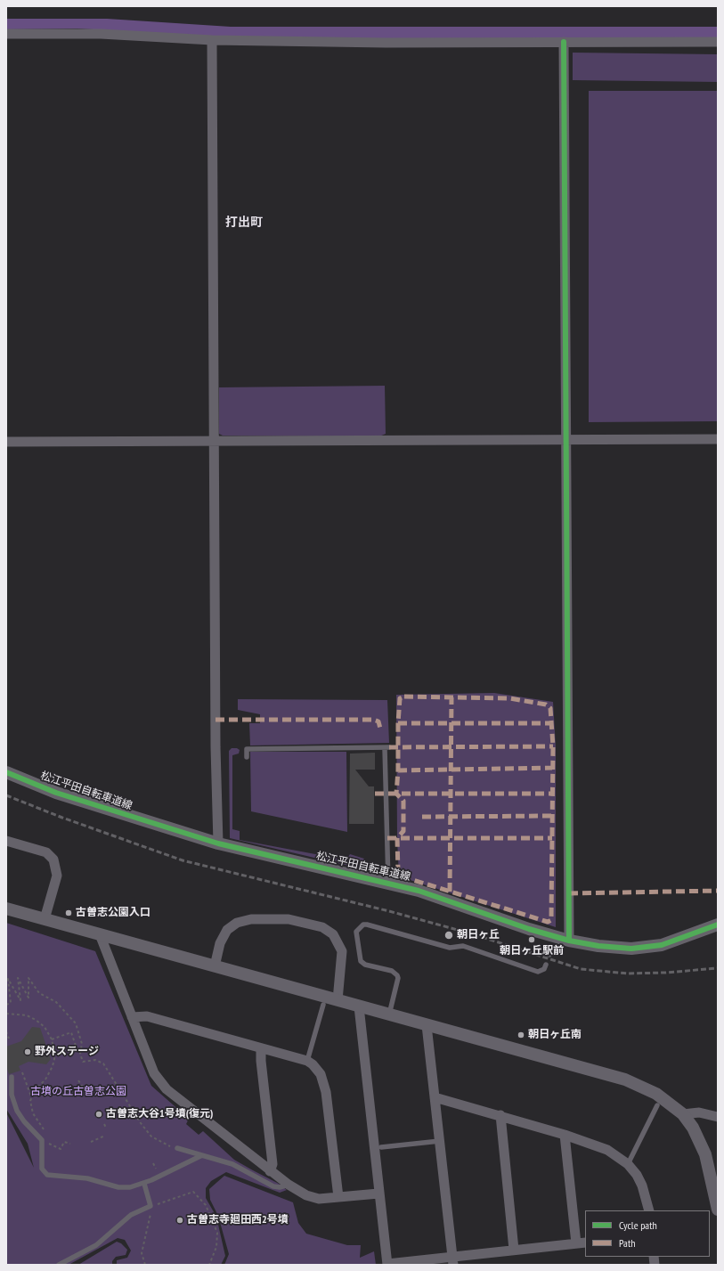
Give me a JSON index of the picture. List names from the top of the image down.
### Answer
{
  "streets": {
    "street": ["松江平田自転車道線"]
  },
  "districts": ["打出町"],
  "parks": ["古墳の丘古曽志公園"],
  "places": [
    "古曽志公園入口",
    "朝日ヶ丘",
    "朝日ヶ丘駅前",
    "朝日ヶ丘南",
    "野外ステージ",
    "古曽志大谷1号墳(復元)",
    "古曽志寺廻田西2号墳"
  ],
  "legend": ["Cycle path", "Path"]
}
